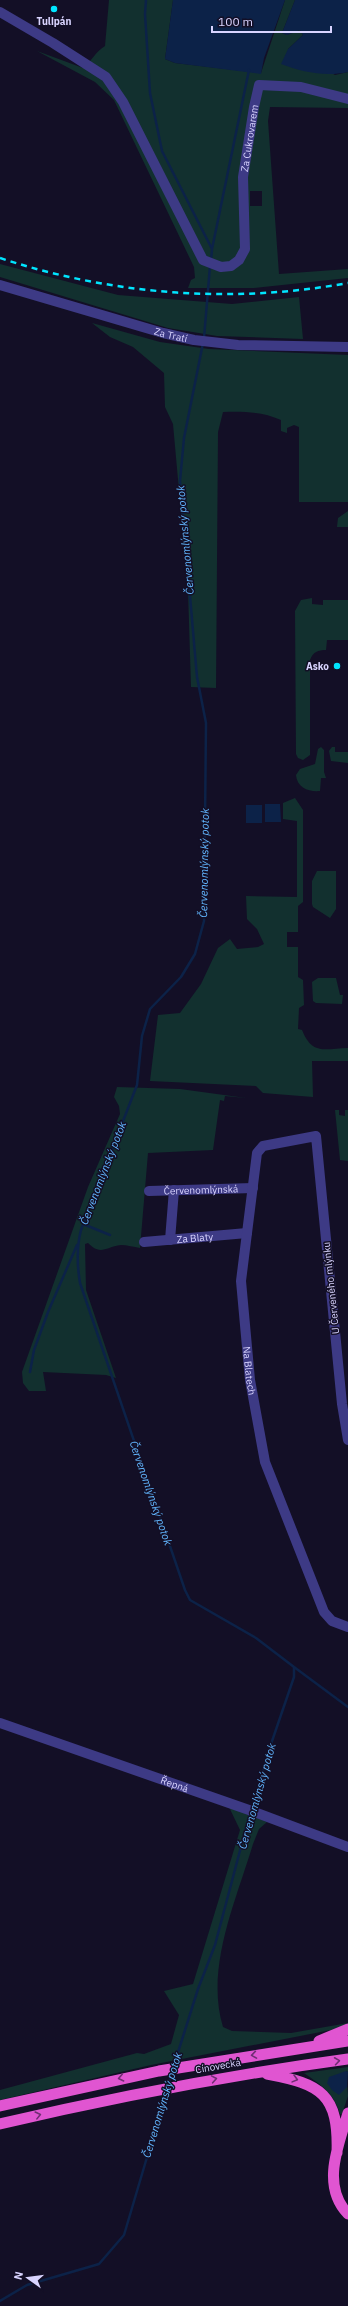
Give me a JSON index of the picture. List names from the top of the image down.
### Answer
{
  "streets": {
    "highway": ["Cínovecká"],
    "street": [
      "Za Cukrovarem",
      "Za Tratí",
      "Červenomlýnská",
      "Za Blaty",
      "U Červeného mlýnku",
      "Na Blatech",
      "Řepná"
    ]
  },
  "crossings": [
    ["Červenomlýnská", "Na Blatech"],
    ["Za Blaty", "Na Blatech"],
    ["U Červeného mlýnku", "Na Blatech"]
  ],
  "water": ["Červenomlýnský potok"],
  "places": ["Tulipán", "Asko"],
  "scale_bar": "100 m",
  "north": "left"
}
